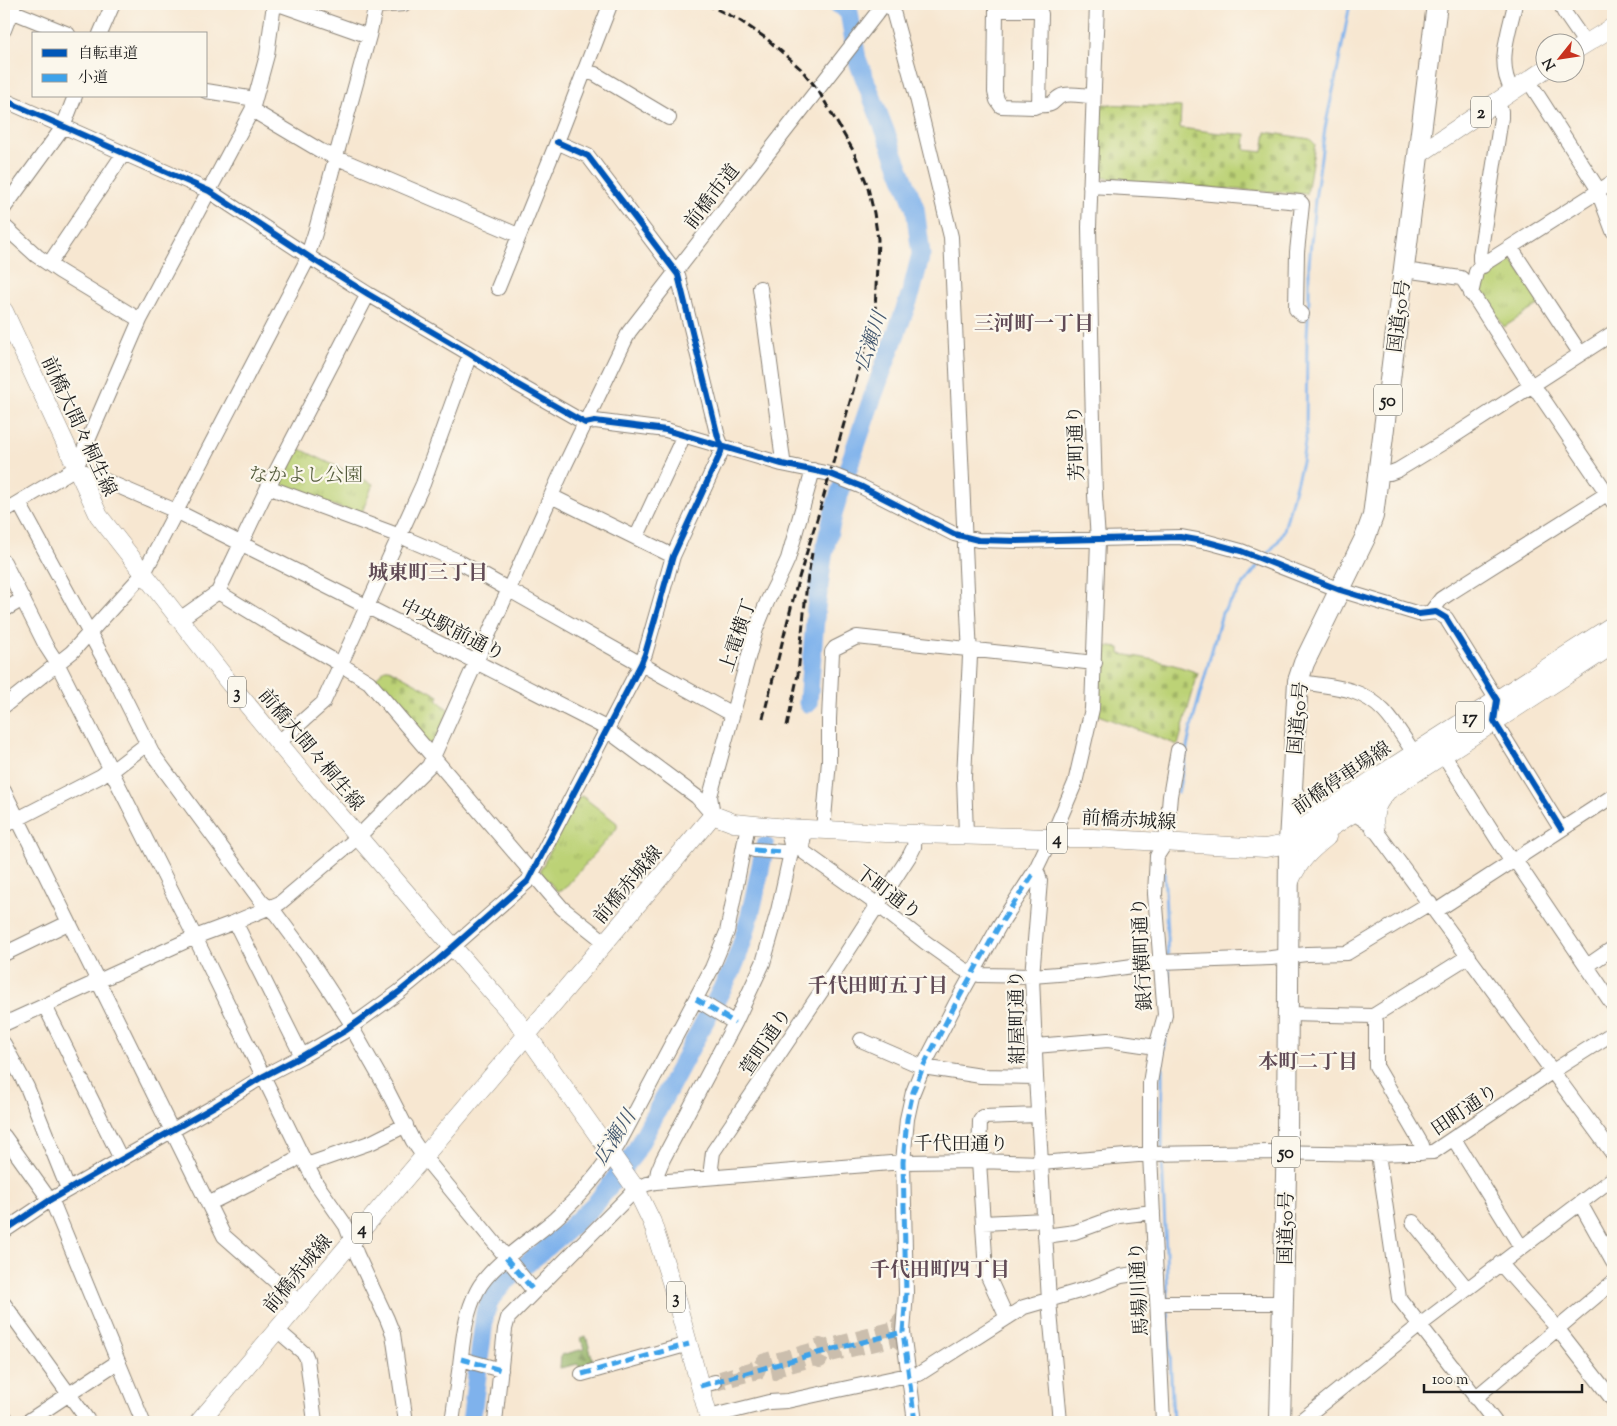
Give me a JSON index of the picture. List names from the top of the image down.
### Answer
{
  "streets": {
    "highway": ["国道50号", "50"],
    "main road": [
      "2",
      "前橋大間々桐生線",
      "3",
      "17",
      "前橋停車場線",
      "前橋赤城線",
      "4"
    ],
    "street": [
      "前橋市道",
      "芳町通り",
      "中央駅前通り",
      "上電横丁",
      "下町通り",
      "銀行横町通り",
      "紺屋町通り",
      "萱町通り",
      "田町通り",
      "千代田通り",
      "馬場川通り"
    ]
  },
  "crossings": [
    ["2", "国道50号"],
    ["前橋市道", "前橋大間々桐生線"],
    ["前橋市道", "中央駅前通り"],
    ["国道50号", "前橋停車場線"],
    ["国道50号", "前橋赤城線"],
    ["国道50号", "田町通り"],
    ["国道50号", "千代田通り"],
    ["前橋大間々桐生線", "中央駅前通り"],
    ["前橋大間々桐生線", "3"],
    ["前橋大間々桐生線", "前橋赤城線"],
    ["芳町通り", "前橋赤城線"],
    ["芳町通り", "下町通り"],
    ["芳町通り", "紺屋町通り"],
    ["芳町通り", "千代田通り"],
    ["中央駅前通り", "上電横丁"],
    ["中央駅前通り", "前橋赤城線"],
    ["上電横丁", "前橋赤城線"],
    ["3", "千代田通り"],
    ["前橋停車場線", "前橋赤城線"],
    ["前橋赤城線", "銀行横町通り"],
    ["前橋赤城線", "萱町通り"],
    ["下町通り", "萱町通り"],
    ["銀行横町通り", "千代田通り"],
    ["銀行横町通り", "馬場川通り"],
    ["紺屋町通り", "千代田通り"],
    ["萱町通り", "千代田通り"],
    ["田町通り", "千代田通り"],
    ["千代田通り", "馬場川通り"]
  ],
  "districts": [
    "三河町一丁目",
    "城東町三丁目",
    "千代田町五丁目",
    "本町二丁目",
    "千代田町四丁目"
  ],
  "water": ["広瀬川"],
  "parks": ["なかよし公園"],
  "legend": ["自転車道", "小道"],
  "scale_bar": "100 m",
  "north": "bottom left"
}
